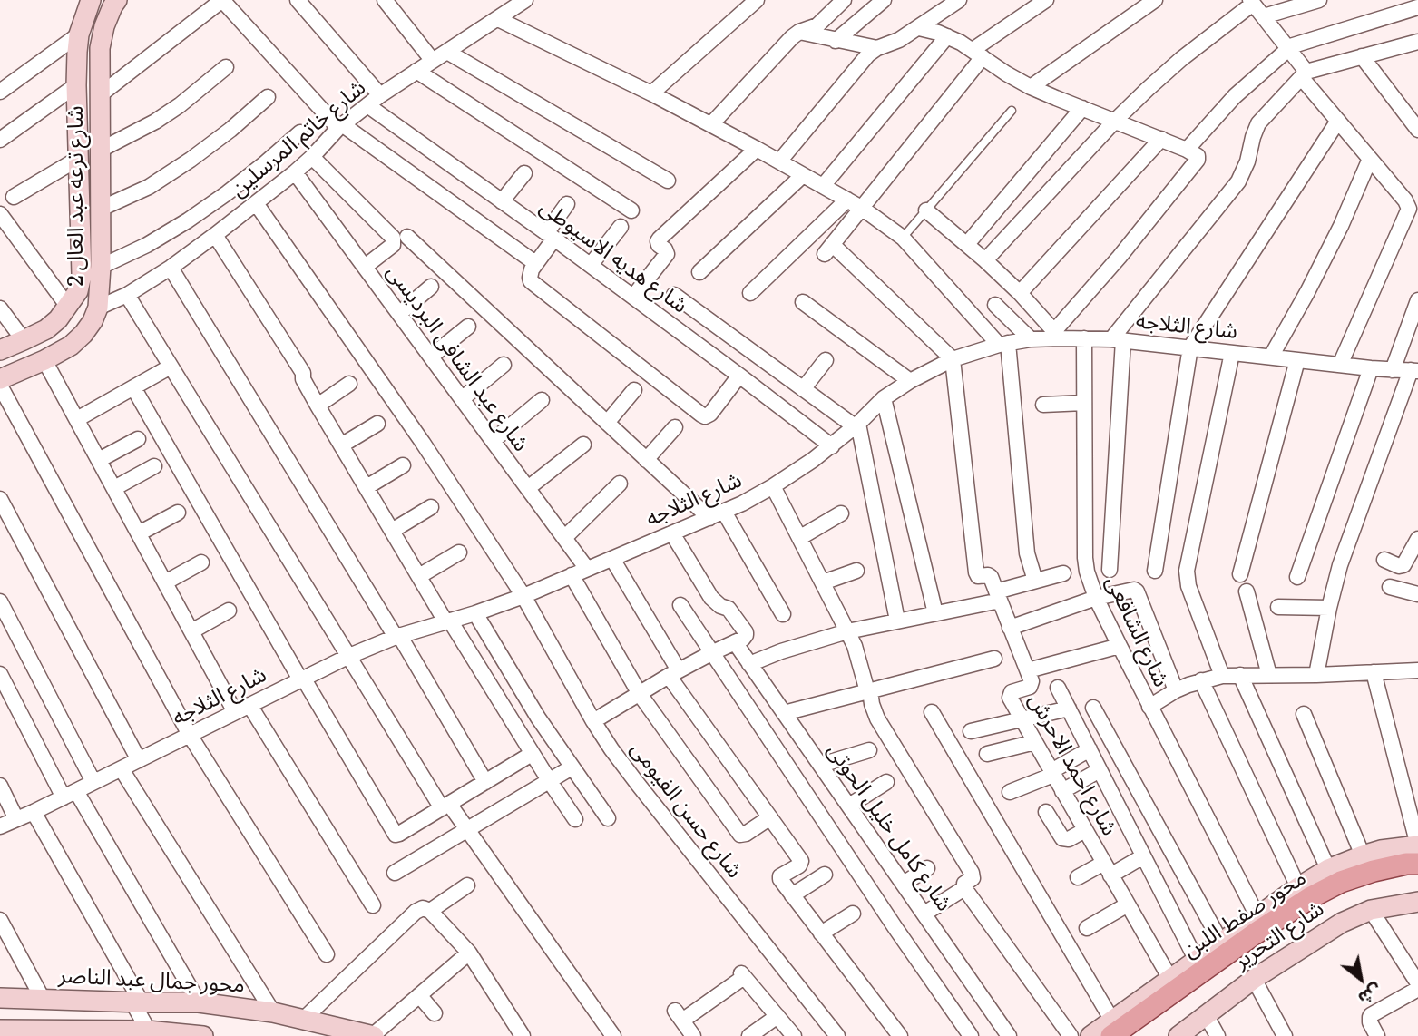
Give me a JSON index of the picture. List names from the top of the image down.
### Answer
{
  "streets": {
    "main road": ["محور صفط اللبن"],
    "street": [
      "شارع خاتم المرسلين",
      "شارع ترعه عبد العال 2",
      "شارع هديه الاسيوطى",
      "شارع الثلاجه",
      "شارع عبد الشافى البرديسى",
      "شارع الشافعى",
      "شارع احمد الاحرش",
      "شارع حسن الفيومى",
      "شارع كامل خليل الحوتى",
      "شارع التحرير",
      "محور جمال عبد الناصر"
    ]
  },
  "crossings": [
    ["شارع خاتم المرسلين", "شارع ترعه عبد العال 2"],
    ["شارع خاتم المرسلين", "شارع هديه الاسيوطى"],
    ["شارع خاتم المرسلين", "شارع عبد الشافى البرديسى"],
    ["شارع خاتم المرسلين", "شارع حسن الفيومى"],
    ["شارع هديه الاسيوطى", "شارع الثلاجه"],
    ["شارع الثلاجه", "شارع عبد الشافى البرديسى"],
    ["شارع الثلاجه", "شارع الشافعى"],
    ["شارع الثلاجه", "شارع احمد الاحرش"],
    ["شارع الثلاجه", "شارع حسن الفيومى"],
    ["شارع الشافعى", "شارع التحرير"],
    ["شارع احمد الاحرش", "شارع التحرير"],
    ["محور صفط اللبن", "شارع التحرير"]
  ],
  "north": "bottom right"
}
